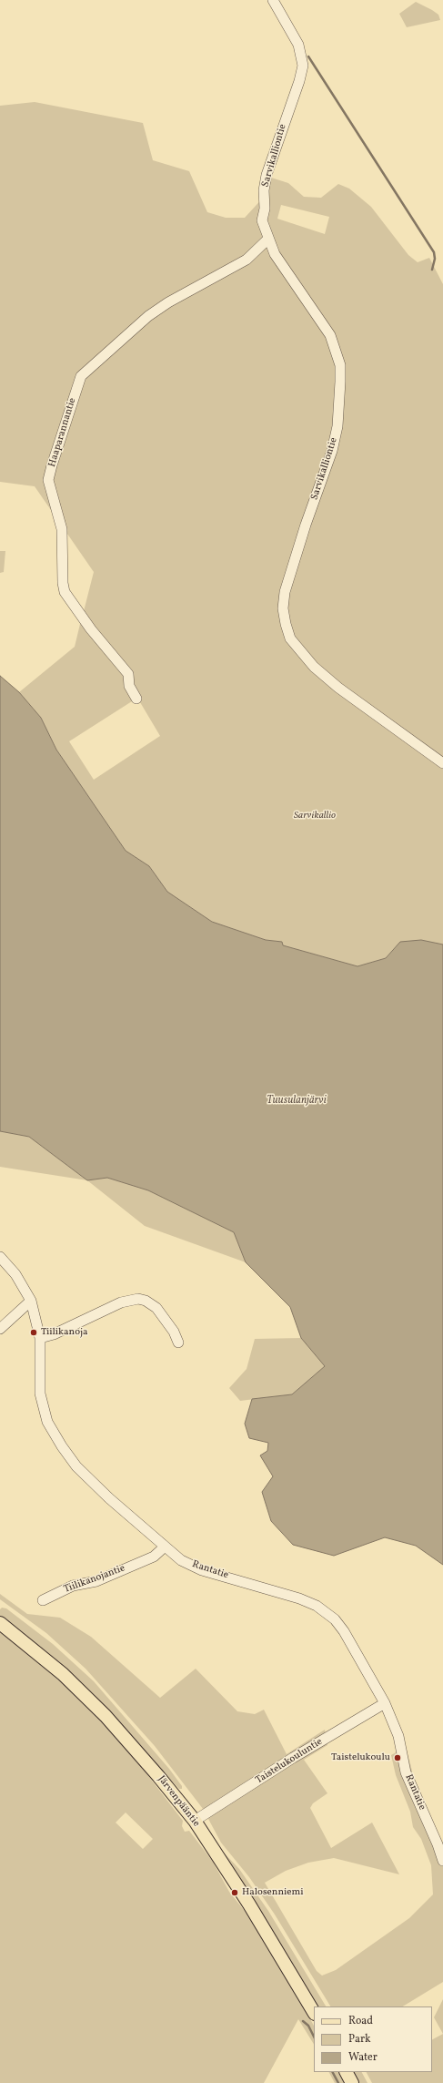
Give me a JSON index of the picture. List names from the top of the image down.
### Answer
{
  "streets": {
    "main road": ["Järvenpääntie"],
    "street": [
      "Sarvikalliontie",
      "Haaparannantie",
      "Rantatie",
      "Tiilikanojantie",
      "Taistelukouluntie"
    ]
  },
  "crossings": [
    ["Sarvikalliontie", "Haaparannantie"],
    ["Rantatie", "Tiilikanojantie"],
    ["Rantatie", "Taistelukouluntie"],
    ["Taistelukouluntie", "Järvenpääntie"]
  ],
  "water": ["Tuusulanjärvi"],
  "parks": ["Sarvikallio"],
  "places": ["Tiilikanoja", "Taistelukoulu", "Halosenniemi"],
  "legend": ["Road", "Park", "Water"]
}
